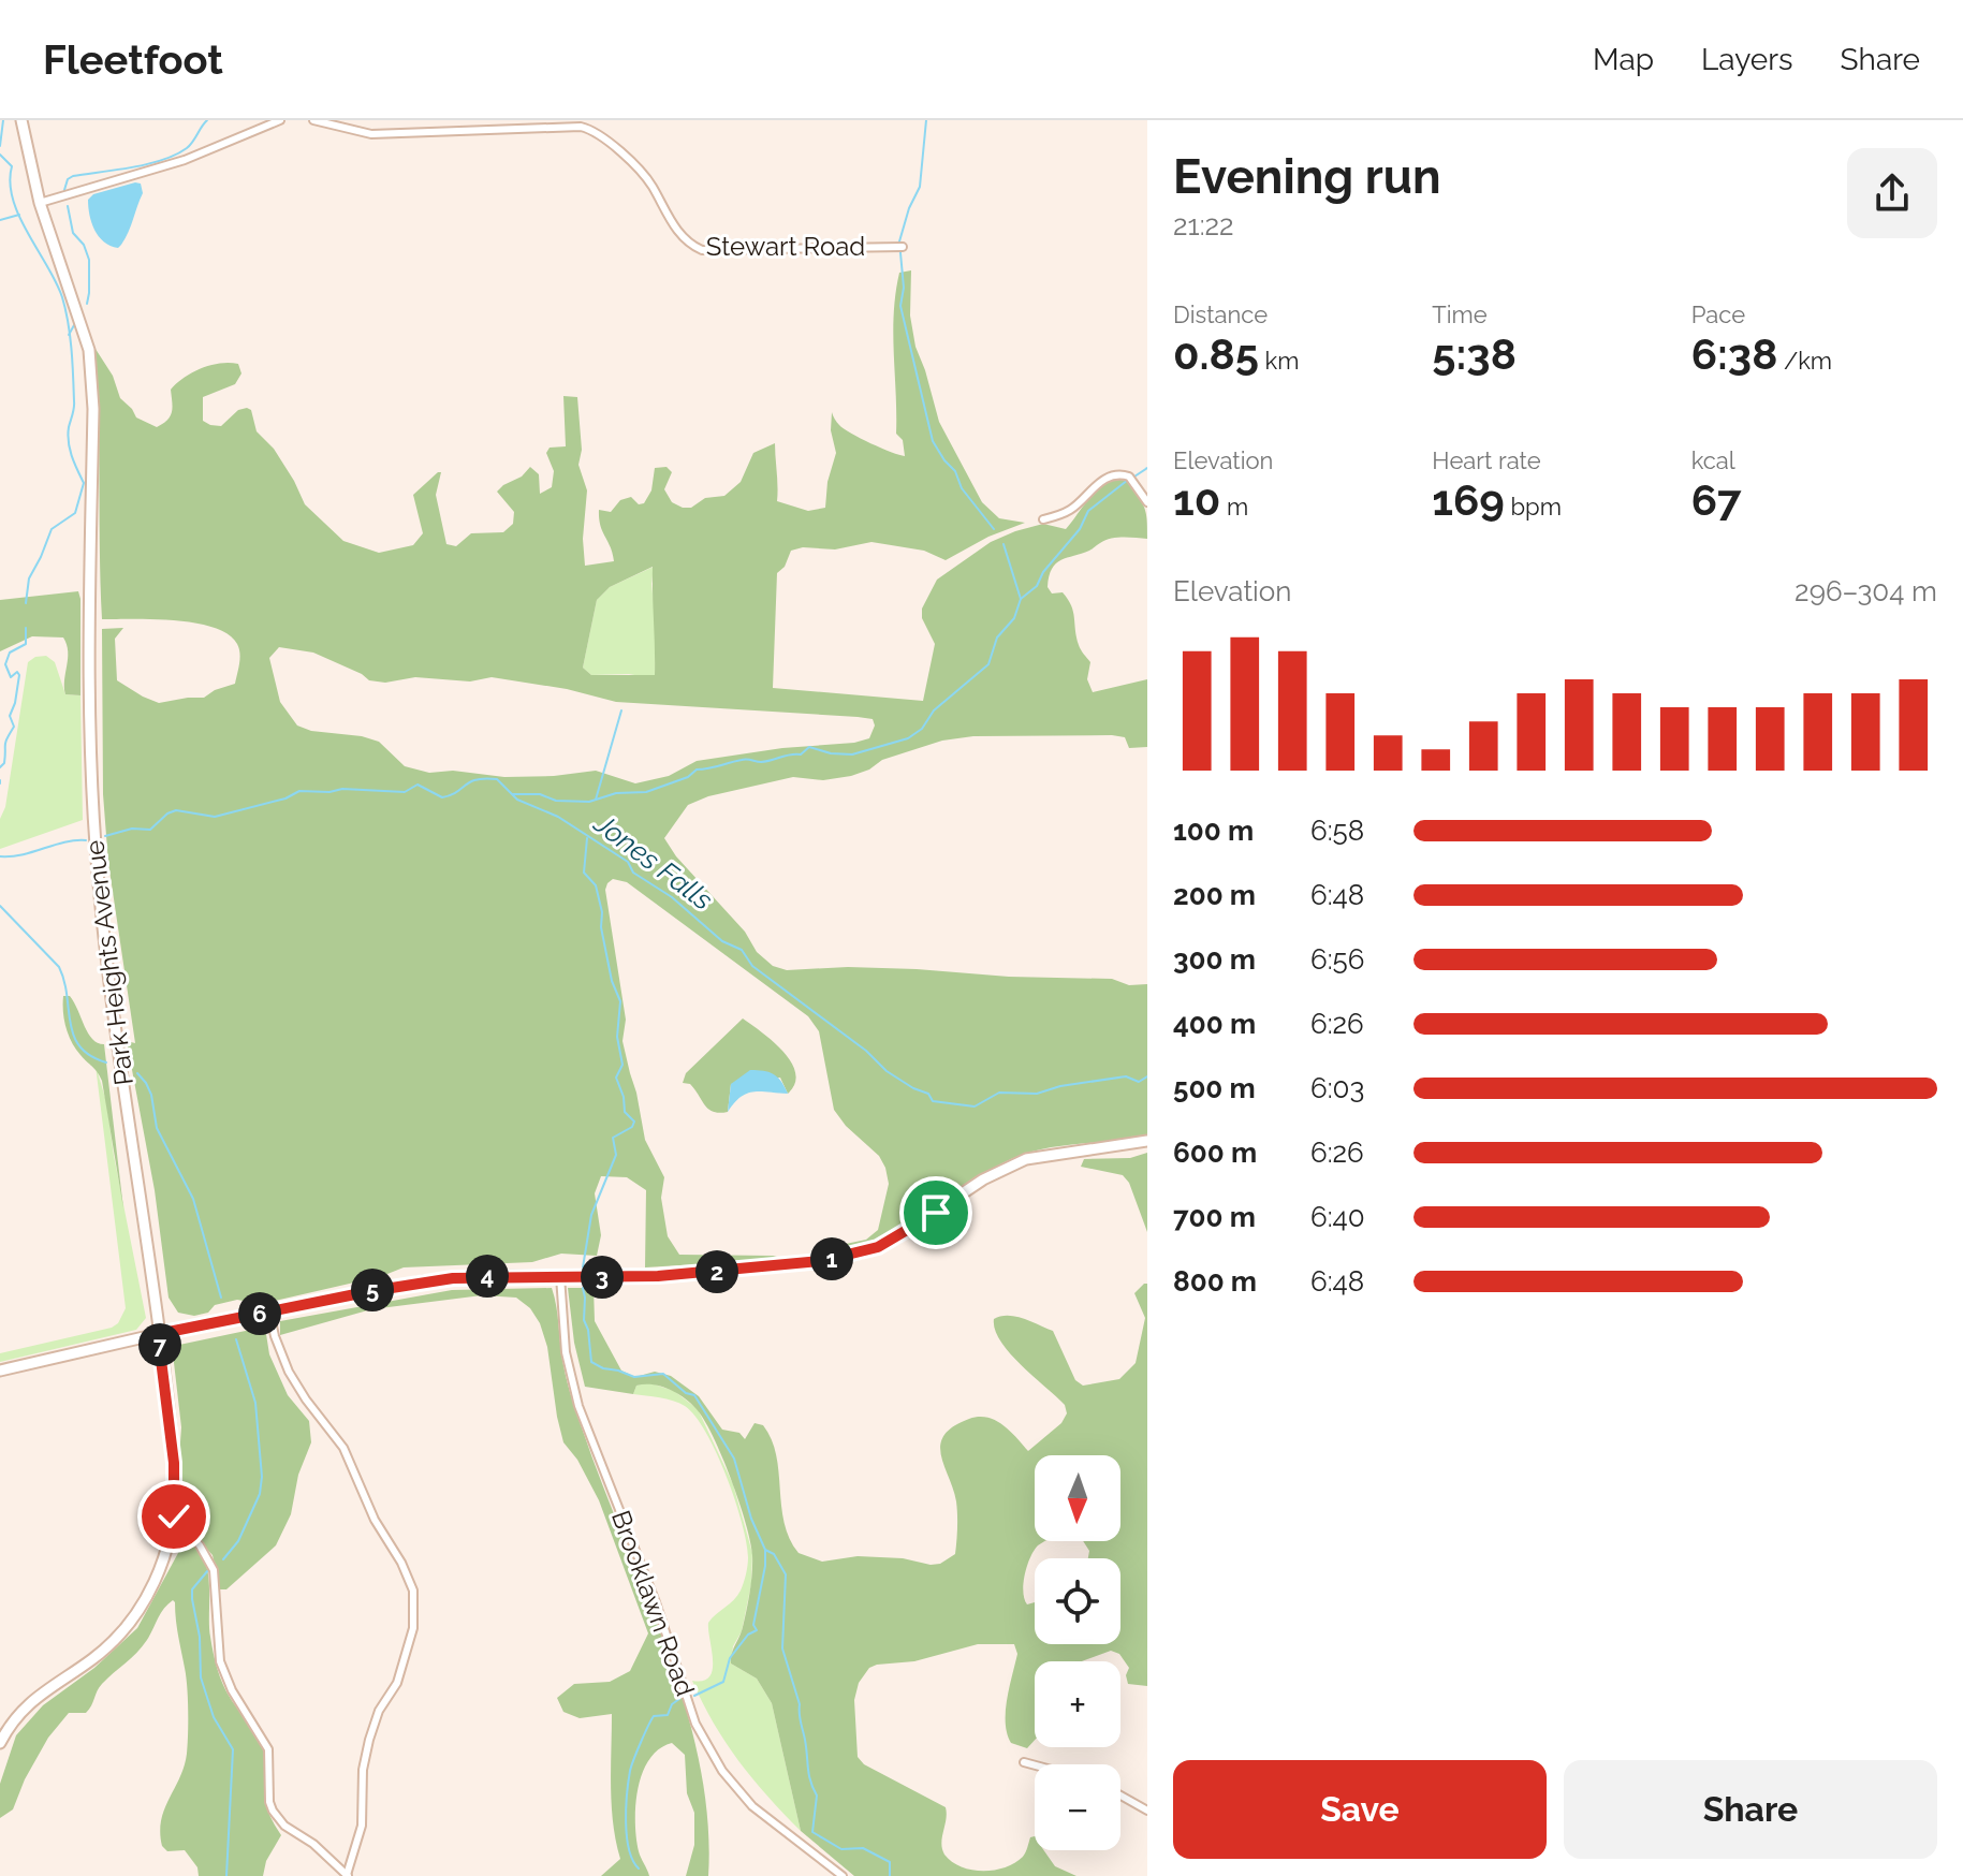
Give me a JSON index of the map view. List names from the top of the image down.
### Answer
{
  "streets": {
    "main road": ["Park Heights Avenue"],
    "street": ["Stewart Road", "Brooklawn Road"]
  },
  "water": ["Jones Falls"],
  "north": "bottom",
  "page": {
    "header": "Fleetfoot",
    "nav": ["Map", "Layers", "Share"],
    "heading": ["Evening run", "21:22"],
    "stats": [
      ["Distance", "0.85 km"],
      ["Time", "5:38"],
      ["Pace", "6:38 /km"],
      ["Elevation", "10 m"],
      ["Heart rate", "169 bpm"],
      ["kcal", "67"]
    ],
    "chart": ["Elevation", "296–304 m"],
    "list": [
      {
        "name": "100 m",
        "note": "6:58"
      },
      {
        "name": "200 m",
        "note": "6:48"
      },
      {
        "name": "300 m",
        "note": "6:56"
      },
      {
        "name": "400 m",
        "note": "6:26"
      },
      {
        "name": "500 m",
        "note": "6:03"
      },
      {
        "name": "600 m",
        "note": "6:26"
      },
      {
        "name": "700 m",
        "note": "6:40"
      },
      {
        "name": "800 m",
        "note": "6:48"
      }
    ],
    "pins": [
      "1",
      "2",
      "4",
      "3",
      "5",
      "6",
      "7"
    ],
    "map_buttons": ["+", "−"],
    "buttons": ["Save", "Share"]
  }
}
